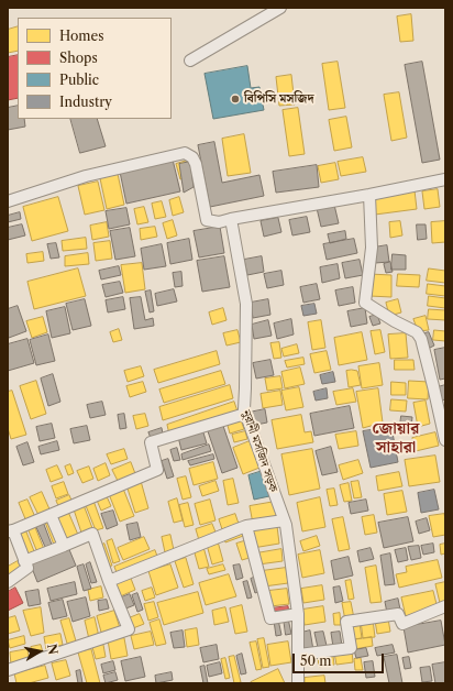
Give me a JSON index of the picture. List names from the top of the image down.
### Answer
{
  "streets": {
    "street": ["নুরানী মসজিদ সড়ক"]
  },
  "districts": ["জোয়ার সাহারা"],
  "places": ["বিপিসি মসজিদ"],
  "legend": [
    "Homes",
    "Shops",
    "Public",
    "Industry"
  ],
  "scale_bar": "50 m",
  "north": "right"
}
